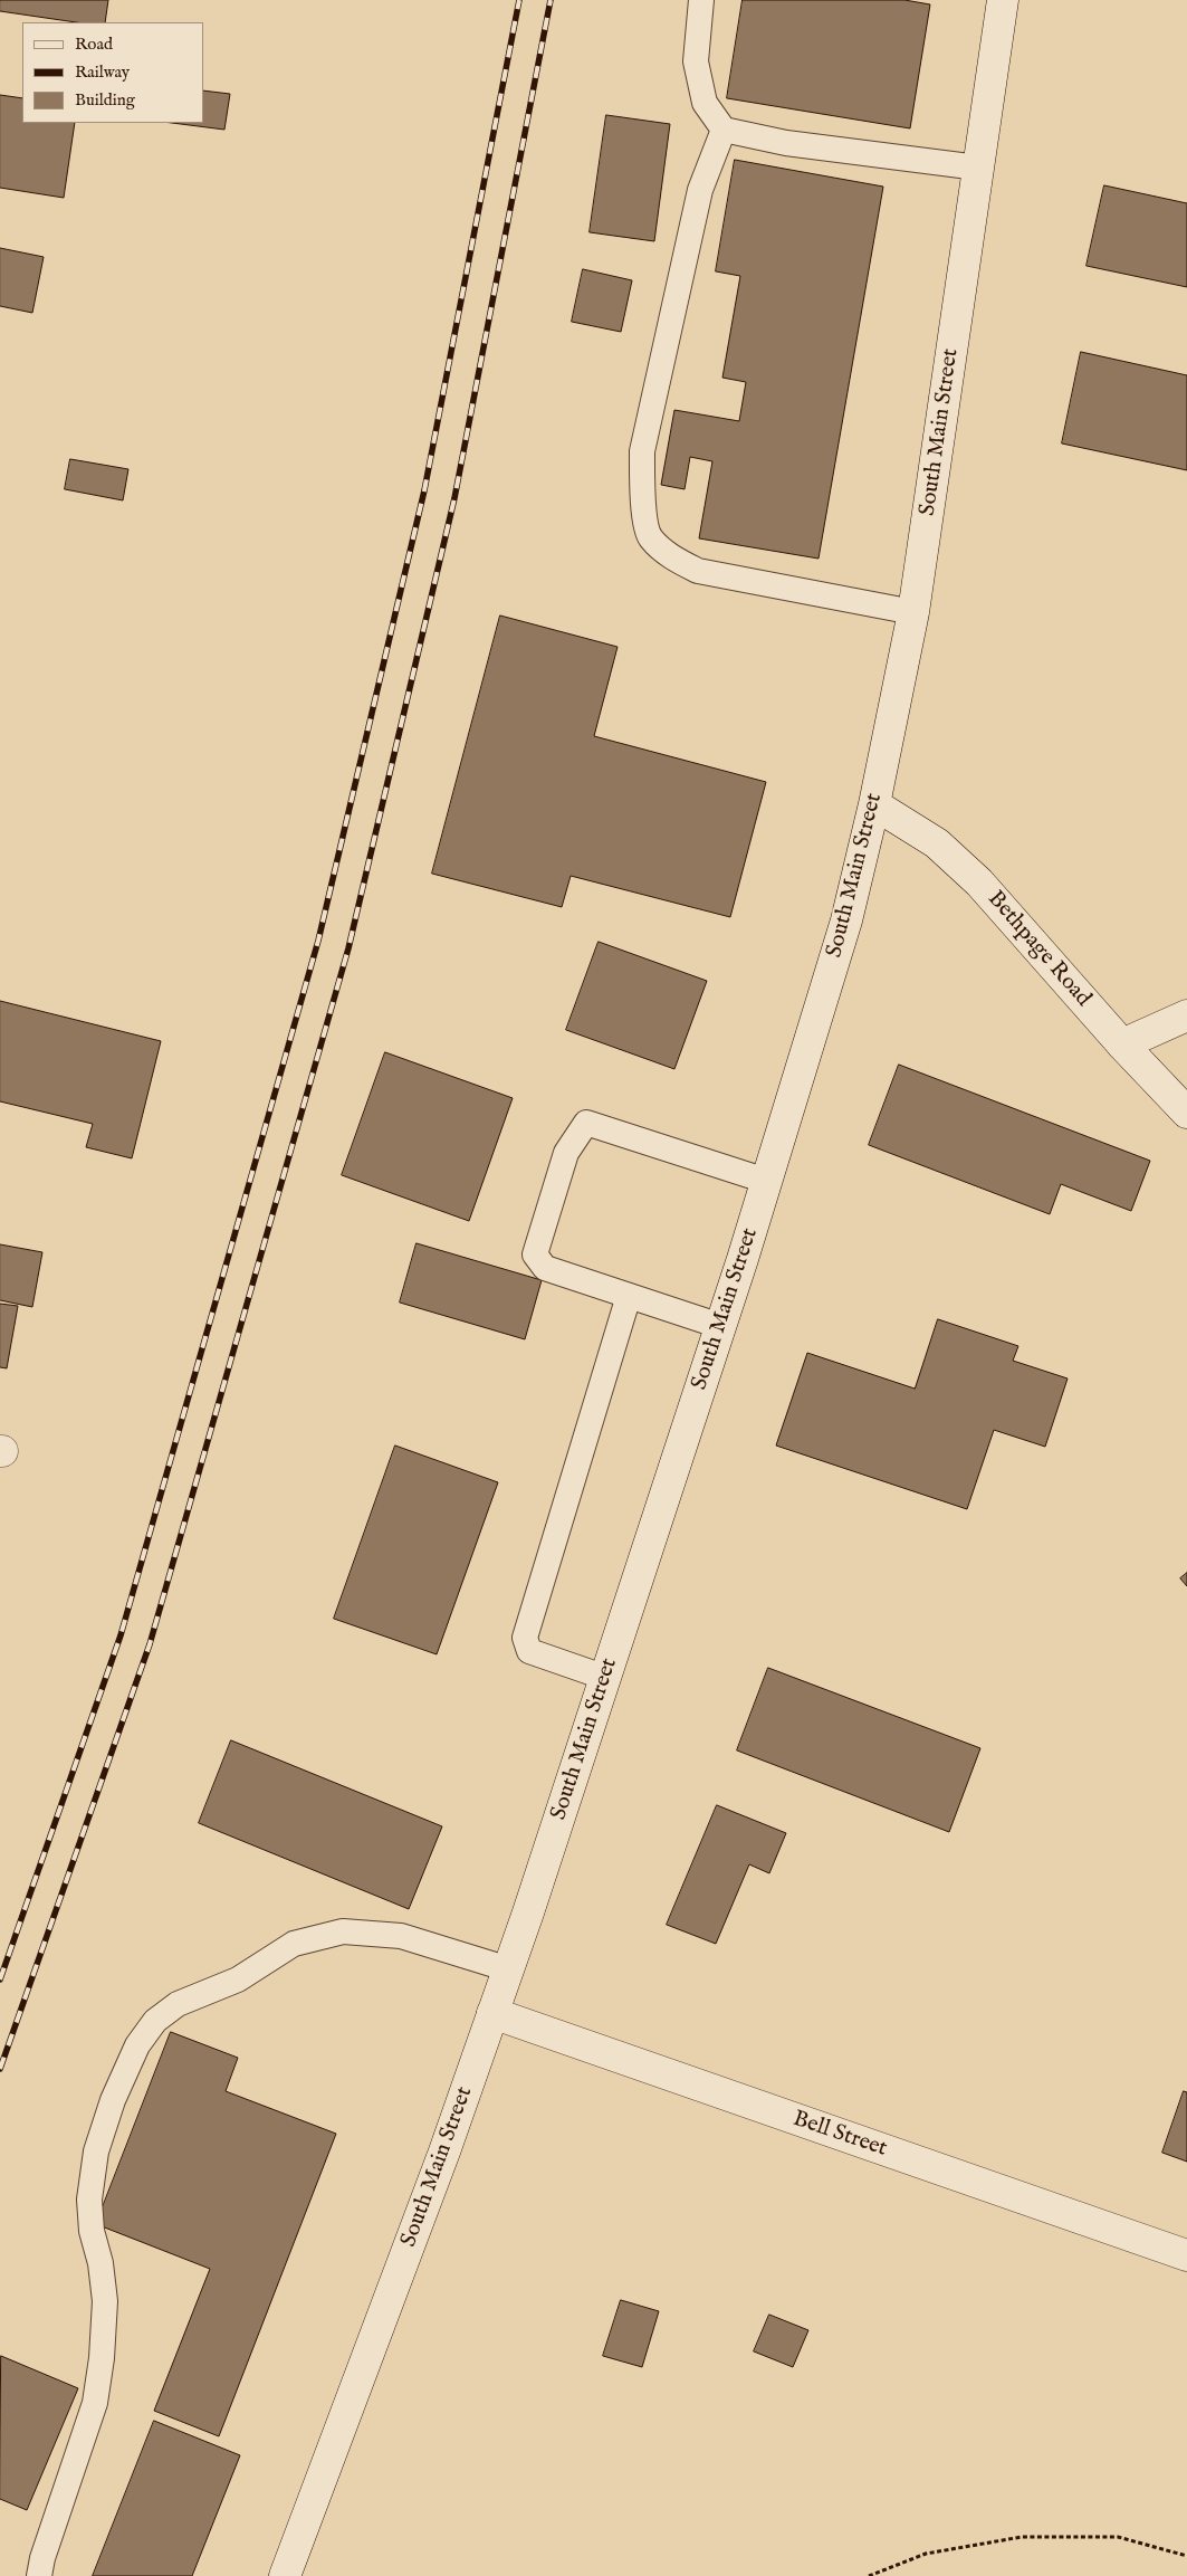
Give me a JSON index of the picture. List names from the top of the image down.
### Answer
{
  "streets": {
    "main road": ["South Main Street", "Bethpage Road", "Bell Street"]
  },
  "crossings": [
    ["South Main Street", "Bethpage Road"],
    ["South Main Street", "Bell Street"]
  ],
  "legend": ["Road", "Railway", "Building"]
}
